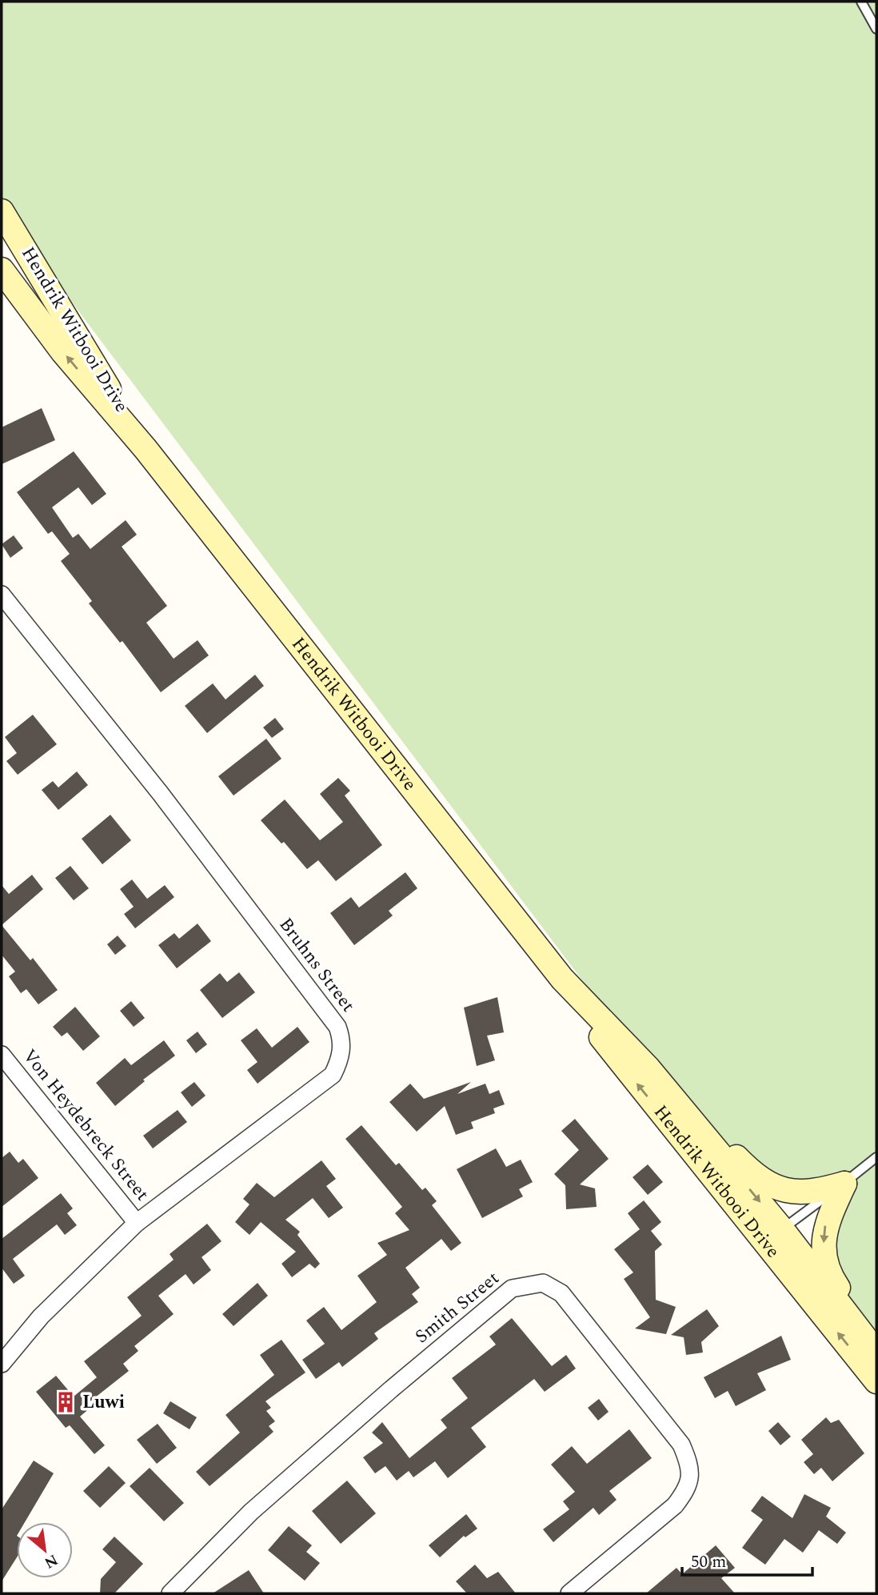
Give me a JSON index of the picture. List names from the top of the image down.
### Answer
{
  "streets": {
    "main road": ["Hendrik Witbooi Drive"],
    "street": ["Bruhns Street", "Von Heydebreck Street", "Smith Street"]
  },
  "crossings": [
    ["Bruhns Street", "Von Heydebreck Street"]
  ],
  "places": {
    "building": ["Luwi"]
  },
  "scale_bar": "50 m",
  "north": "bottom right"
}
